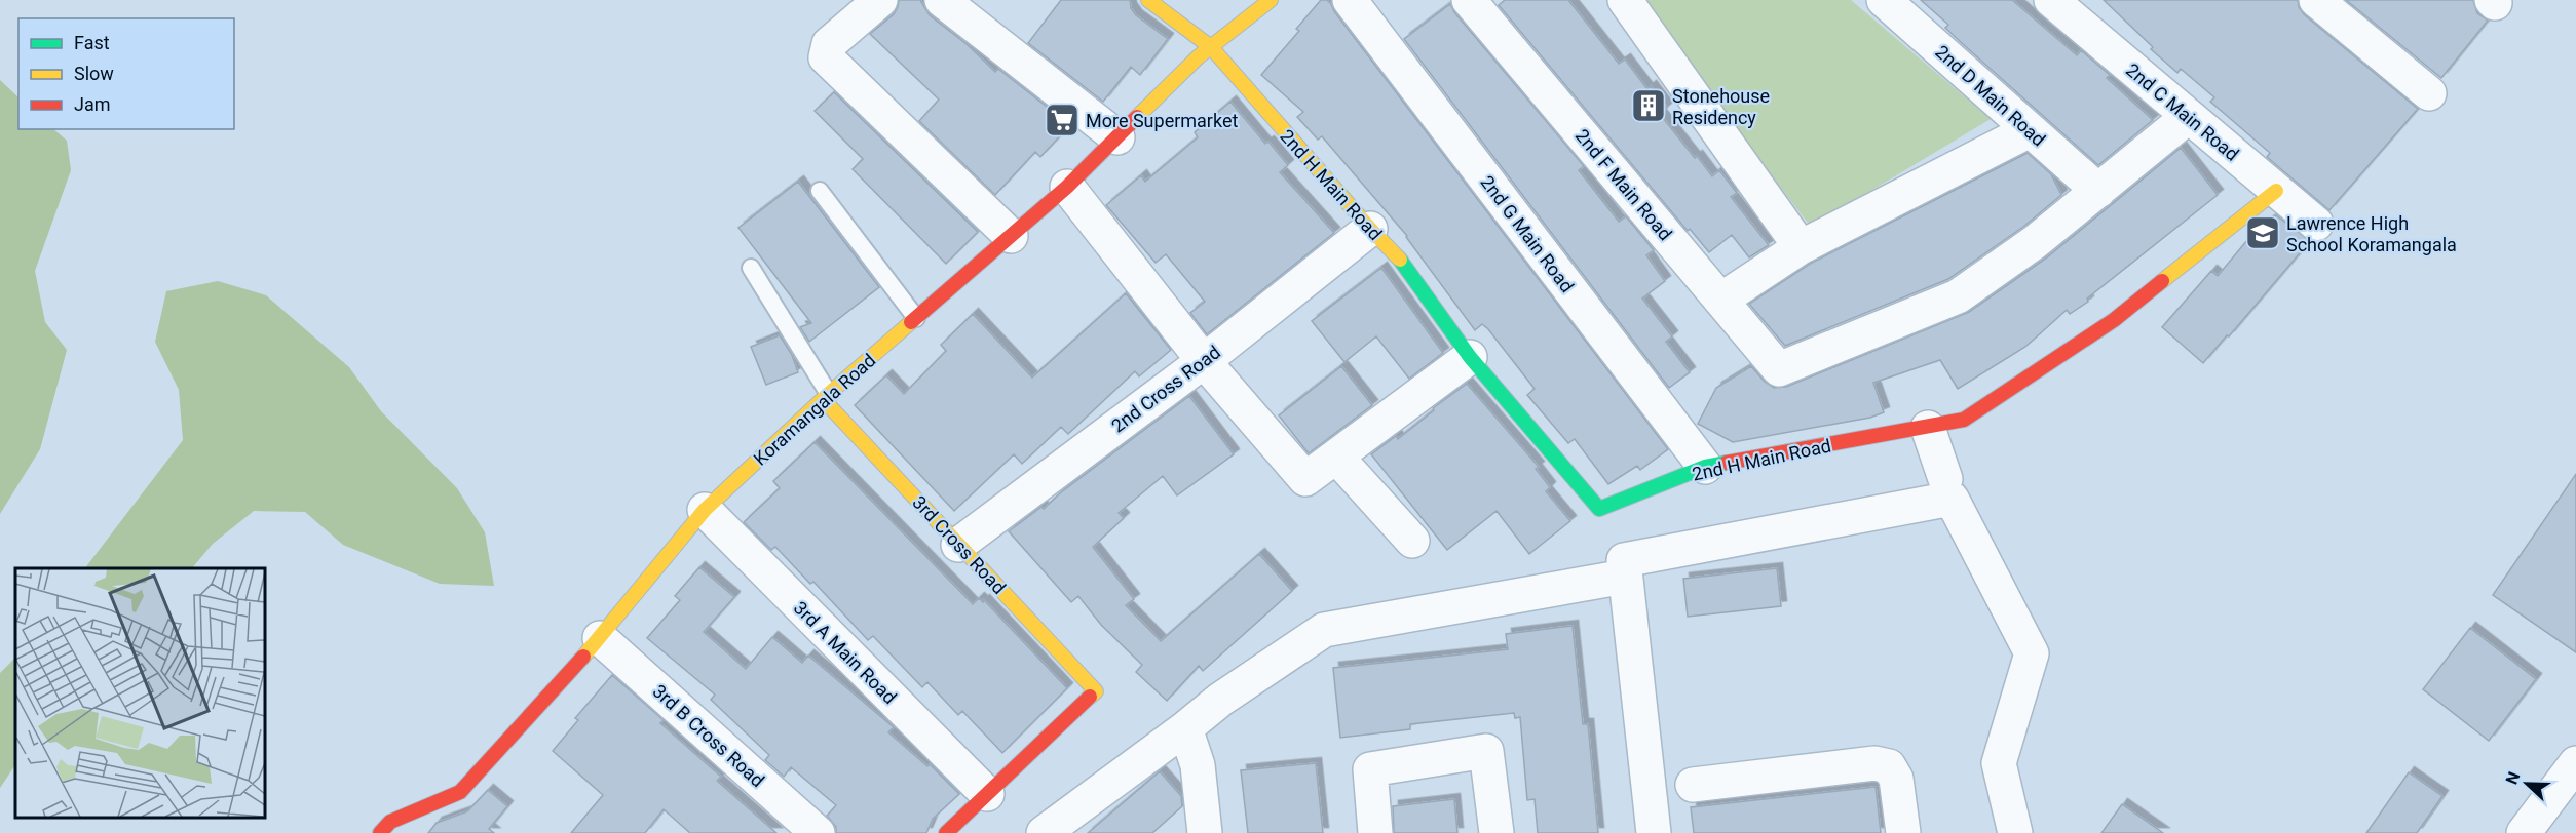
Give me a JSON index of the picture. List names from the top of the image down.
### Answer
{
  "streets": {
    "street": [
      "2nd D Main Road",
      "2nd C Main Road",
      "2nd H Main Road",
      "2nd F Main Road",
      "2nd G Main Road",
      "2nd Cross Road",
      "Koramangala Road",
      "3rd Cross Road",
      "3rd A Main Road",
      "3rd B Cross Road"
    ]
  },
  "crossings": [
    ["2nd D Main Road", "2nd F Main Road"],
    ["2nd C Main Road", "2nd H Main Road"],
    ["2nd H Main Road", "2nd G Main Road"],
    ["2nd H Main Road", "2nd Cross Road"],
    ["2nd H Main Road", "Koramangala Road"],
    ["2nd Cross Road", "3rd Cross Road"],
    ["Koramangala Road", "3rd Cross Road"],
    ["Koramangala Road", "3rd A Main Road"],
    ["Koramangala Road", "3rd B Cross Road"],
    ["3rd Cross Road", "3rd A Main Road"]
  ],
  "places": {
    "building": ["Stonehouse Residency"],
    "supermarket": ["More Supermarket"],
    "school or university": ["Lawrence High School Koramangala"]
  },
  "legend": ["Fast", "Slow", "Jam"],
  "north": "left"
}
